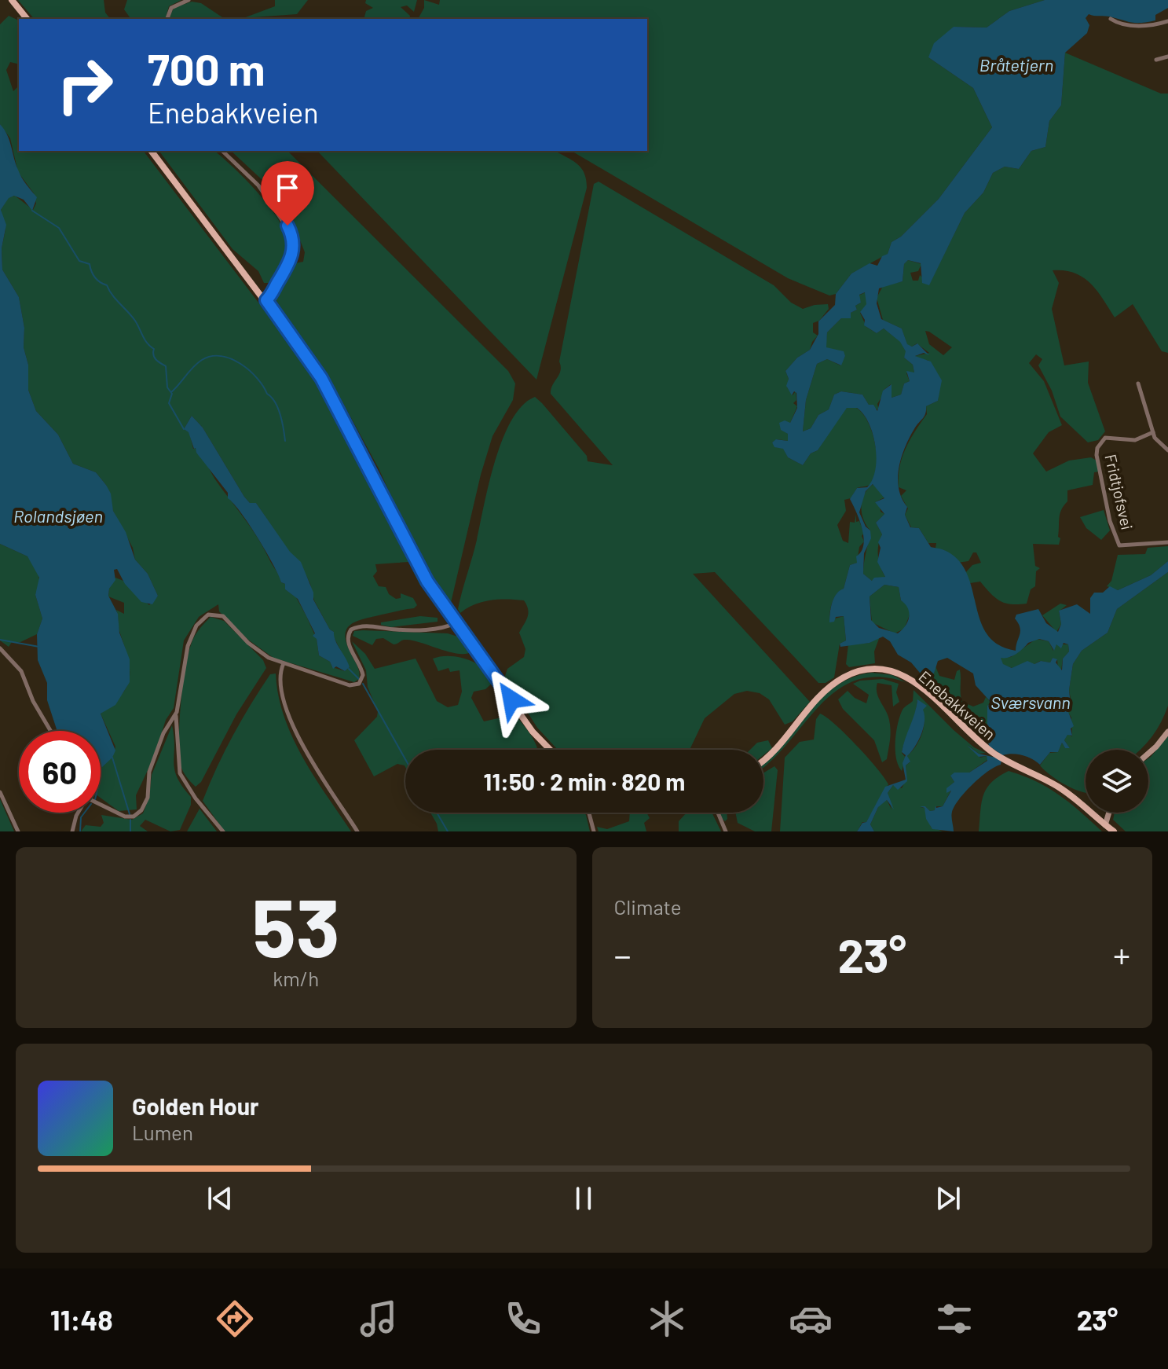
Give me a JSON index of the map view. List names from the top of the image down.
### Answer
{
  "streets": {
    "main road": ["Enebakkveien"],
    "street": ["Fridtjofsvei"]
  },
  "water": ["Bråtetjern", "Rolandsjøen", "Sværsvann"],
  "page": {
    "turn": ["700 m", "Enebakkveien"],
    "limit": "60",
    "trip": "11:50 · 2 min · 820 m",
    "tile": [
      ["53", "km/h"],
      "Climate"
    ],
    "heat": ["−", "23°", "+"],
    "song": ["Golden Hour", "Lumen"],
    "tabs": ["11:48", "23°"]
  }
}
